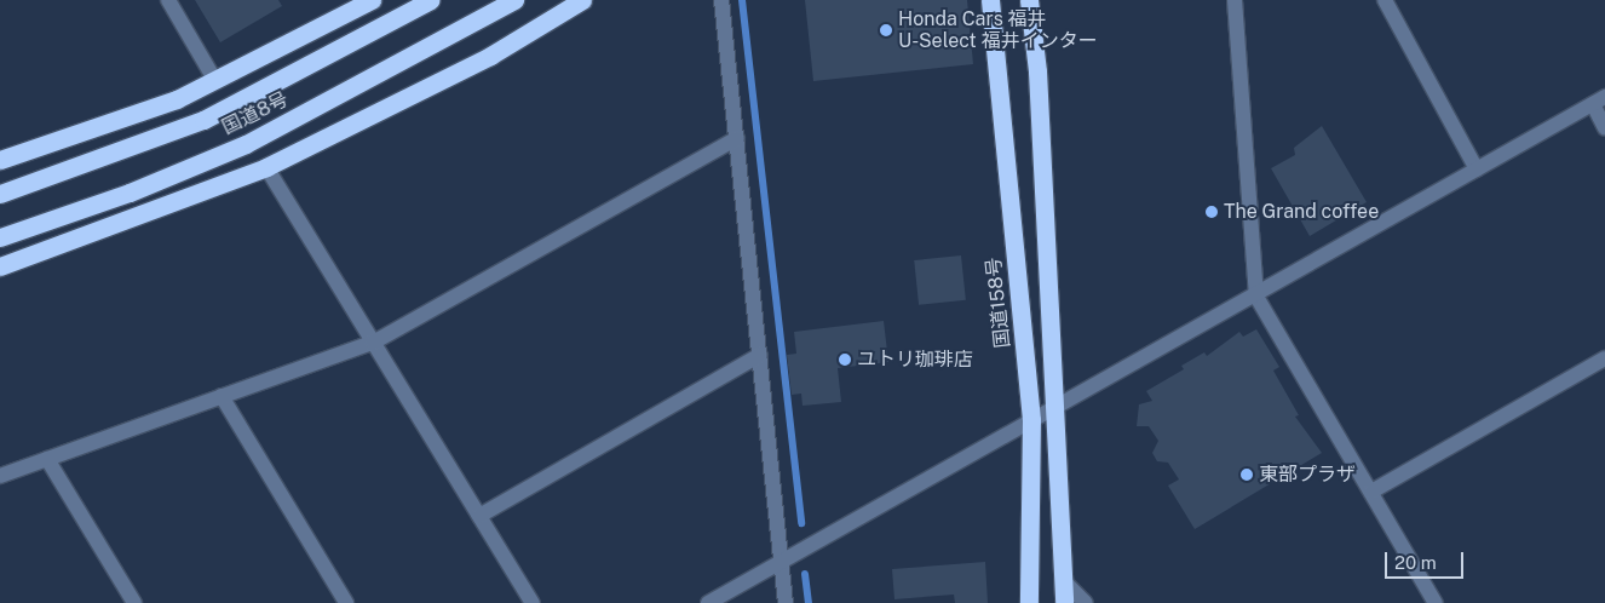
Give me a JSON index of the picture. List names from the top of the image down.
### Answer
{
  "streets": {
    "highway": ["国道8号", "国道158号"]
  },
  "places": [
    "Honda Cars 福井 U-Select 福井インター",
    "The Grand coffee",
    "ユトリ珈琲店",
    "東部プラザ"
  ],
  "scale_bar": "20 m"
}
